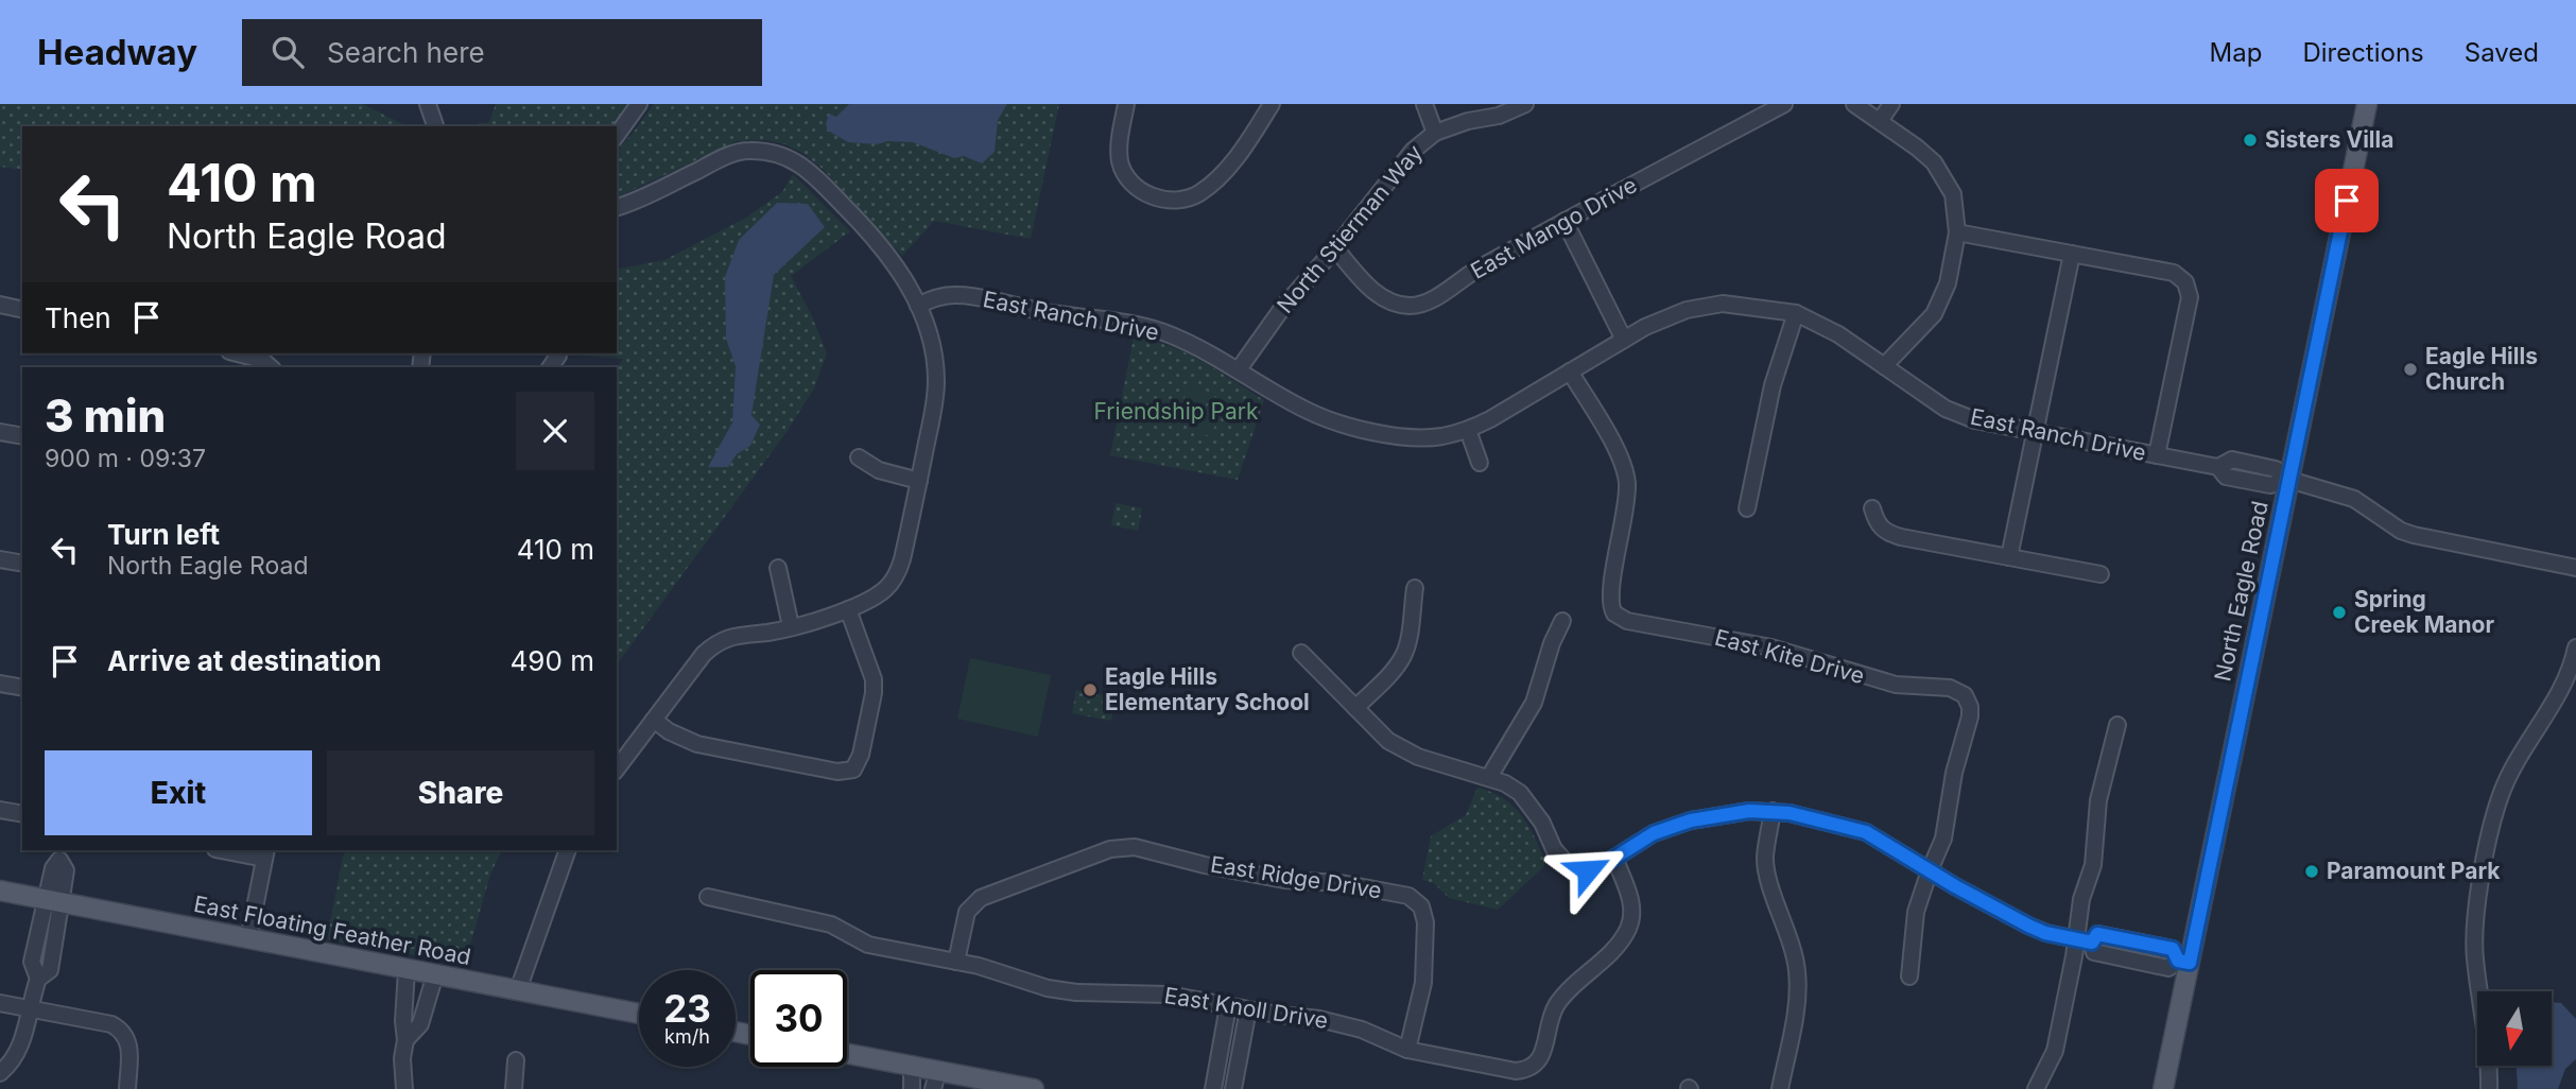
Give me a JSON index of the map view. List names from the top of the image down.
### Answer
{
  "streets": {
    "main road": ["North Eagle Road", "East Floating Feather Road"],
    "street": [
      "East Mango Drive",
      "North Stierman Way",
      "East Ranch Drive",
      "East Kite Drive",
      "East Ridge Drive",
      "East Knoll Drive"
    ]
  },
  "crossings": [
    ["East Mango Drive", "North Stierman Way"],
    ["North Stierman Way", "East Ranch Drive"],
    ["East Ranch Drive", "North Eagle Road"],
    ["East Ranch Drive", "East Kite Drive"],
    ["East Ridge Drive", "East Knoll Drive"]
  ],
  "parks": ["Friendship Park"],
  "places": [
    "Sisters Villa",
    "Eagle Hills Church",
    "Spring Creek Manor",
    "Eagle Hills Elementary School",
    "Paramount Park"
  ],
  "north": "bottom",
  "page": {
    "header": "Headway",
    "search": "Search here",
    "nav": ["Map", "Directions", "Saved"],
    "turn": ["410 m", "North Eagle Road"],
    "then": "Then",
    "heading": ["3 min", "900 m · 09:37"],
    "list": [
      {
        "name": "Turn left",
        "note": "North Eagle Road",
        "value": "410 m"
      },
      {
        "name": "Arrive at destination",
        "value": "490 m"
      }
    ],
    "buttons": ["Exit", "Share"],
    "speed": "23 km/h",
    "limit": "30"
  }
}
